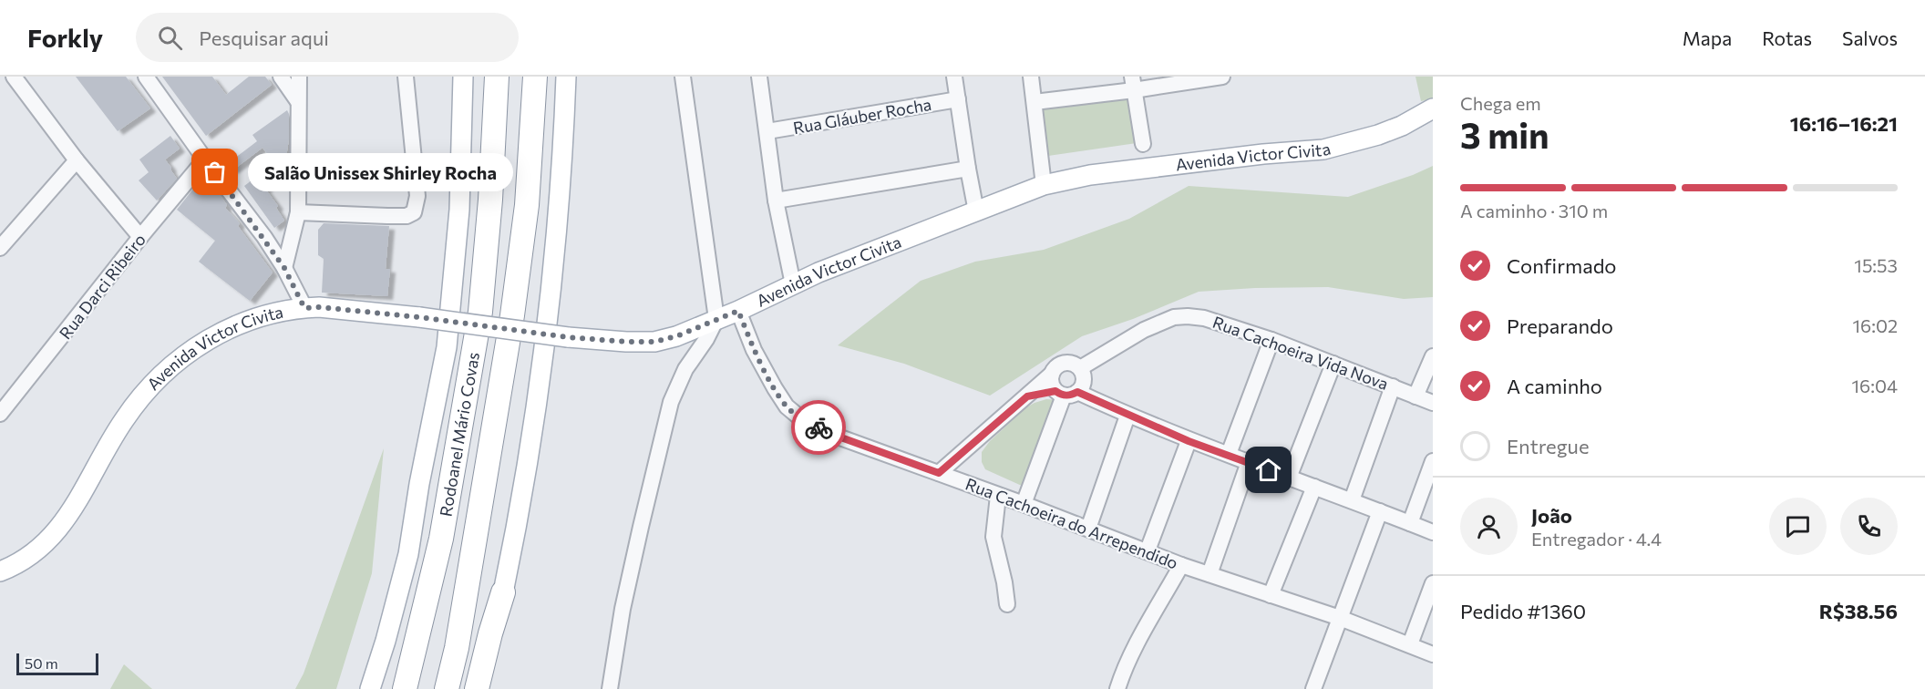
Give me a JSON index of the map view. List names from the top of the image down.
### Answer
{
  "streets": {
    "highway": ["Rodoanel Mário Covas"],
    "main road": ["Avenida Victor Civita"],
    "street": [
      "Rua Gláuber Rocha",
      "Rua Darci Ribeiro",
      "Rua Cachoeira Vida Nova",
      "Rua Cachoeira do Arrependido"
    ]
  },
  "crossings": [
    ["Avenida Victor Civita", "Rua Cachoeira do Arrependido"]
  ],
  "places": ["Salão Unissex Shirley Rocha"],
  "scale_bar": "50 m",
  "page": {
    "header": "Forkly",
    "search": "Pesquisar aqui",
    "nav": ["Mapa", "Rotas", "Salvos"],
    "heading": ["3 min", "Chega em", "16:16–16:21"],
    "panel": [
      "João",
      "Entregador · 4.4",
      "Pedido #1360",
      "R$38.56"
    ],
    "bubble": "Salão Unissex Shirley Rocha",
    "bar": "A caminho · 310 m",
    "list": [
      ["Confirmado", "15:53"],
      ["Preparando", "16:02"],
      ["A caminho", "16:04"],
      "Entregue"
    ],
    "scale": "50 m"
  }
}
